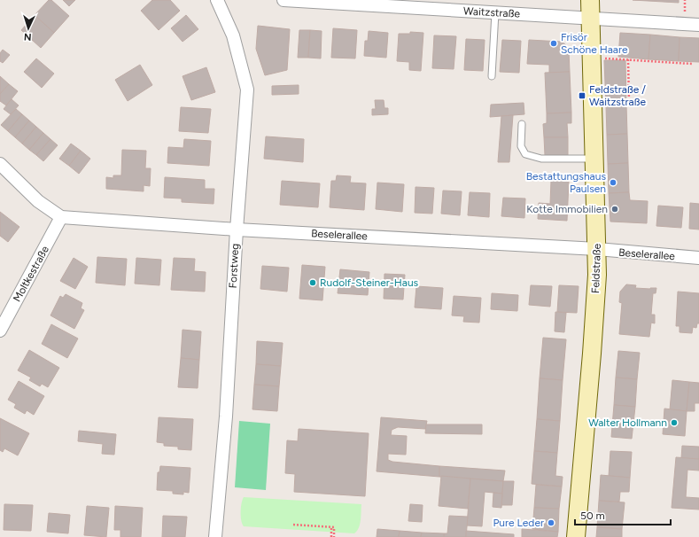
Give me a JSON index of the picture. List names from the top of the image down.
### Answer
{
  "streets": {
    "street": [
      "Waitzstraße",
      "Beselerallee",
      "Forstweg",
      "Feldstraße",
      "Moltkestraße"
    ]
  },
  "crossings": [
    ["Waitzstraße", "Feldstraße"],
    ["Beselerallee", "Forstweg"],
    ["Beselerallee", "Feldstraße"],
    ["Beselerallee", "Moltkestraße"]
  ],
  "places": {
    "other": [
      "Frisör Schöne Haare",
      "Bestattungshaus Paulsen",
      "Kotte Immobilien",
      "Rudolf-Steiner-Haus",
      "Walter Hollmann",
      "Pure Leder"
    ],
    "transit": ["Feldstraße / Waitzstraße"]
  },
  "scale_bar": "50 m",
  "north": "bottom"
}
